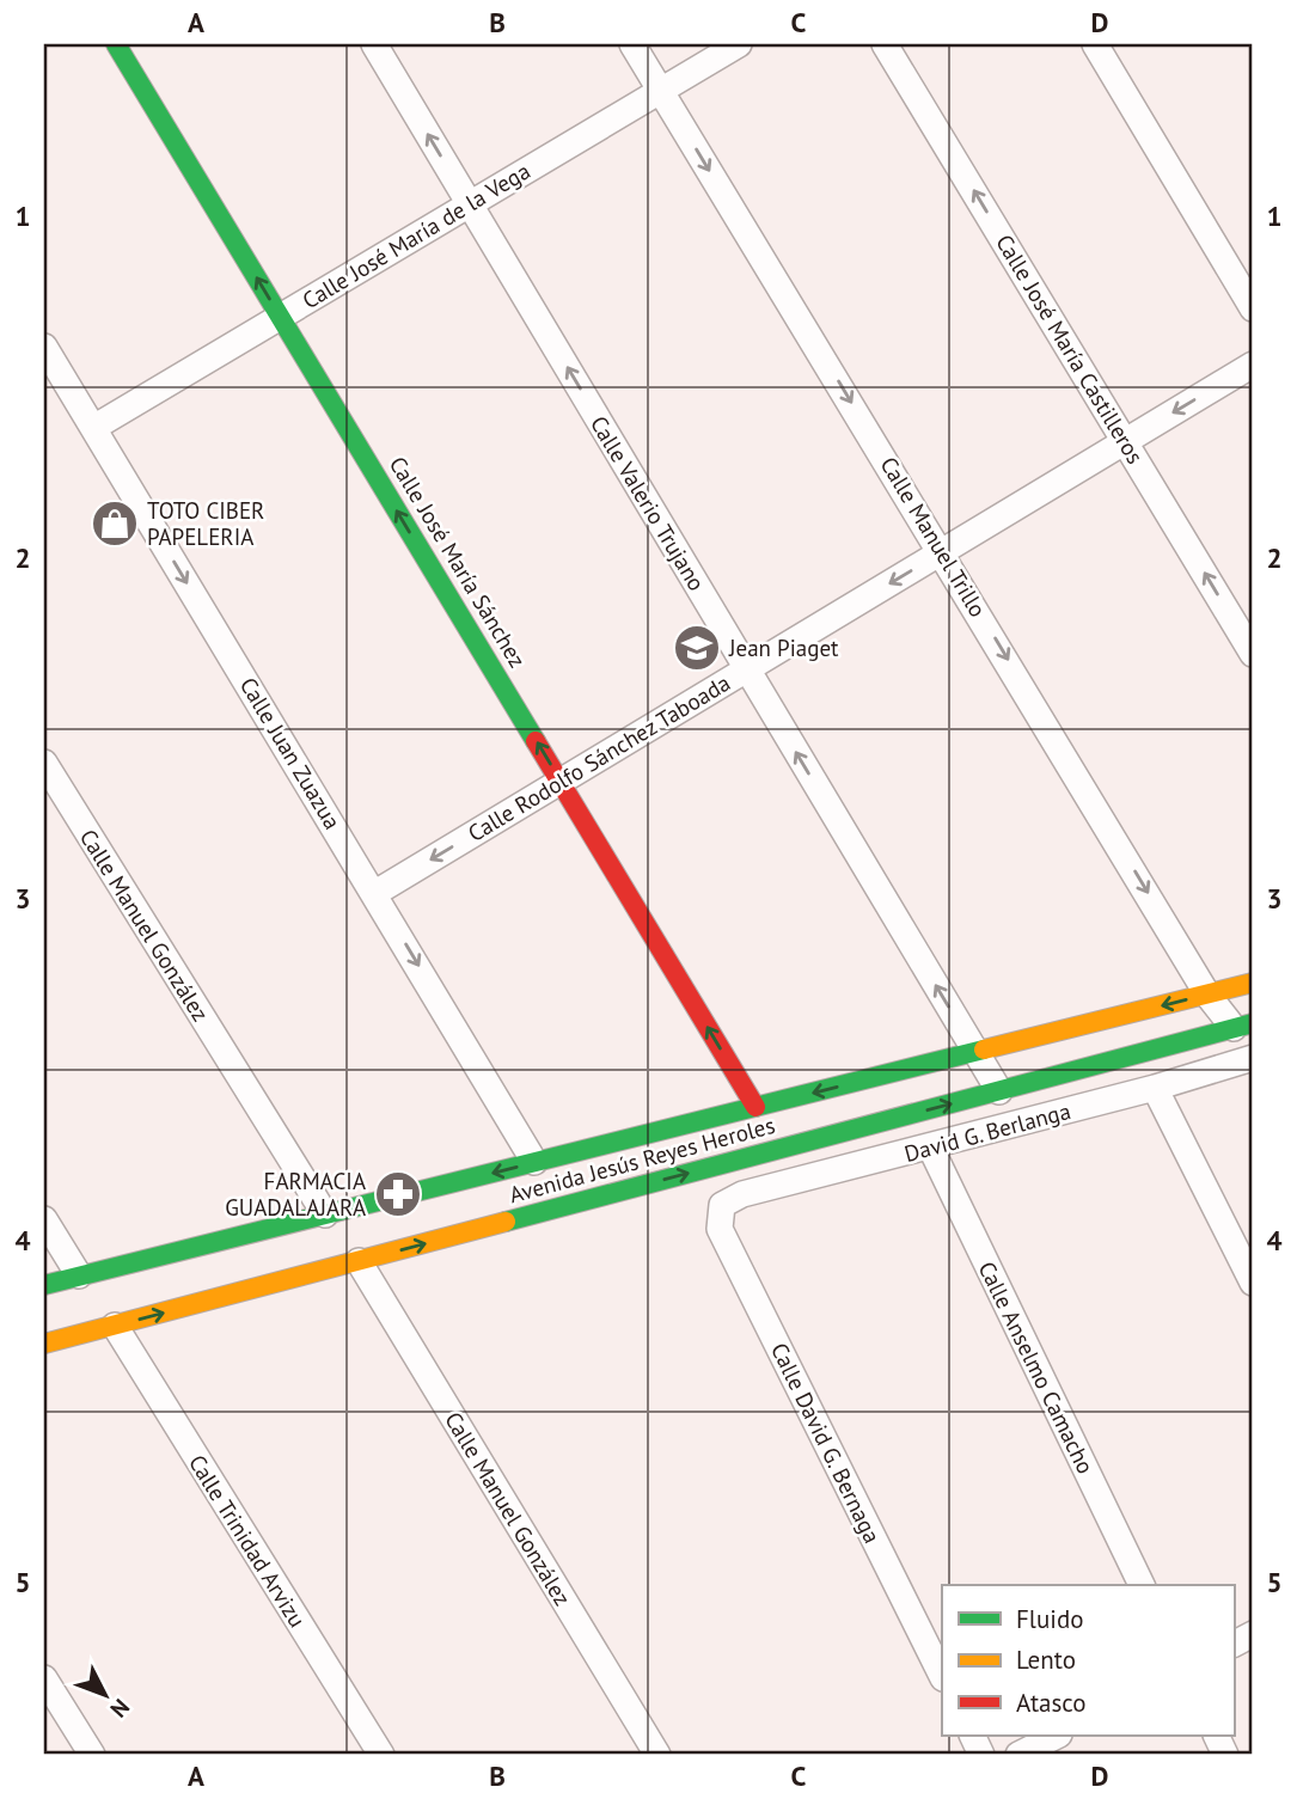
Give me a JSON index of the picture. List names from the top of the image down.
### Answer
{
  "streets": {
    "street": [
      "Calle José María de la Vega",
      "Calle José María Castilleros",
      "Calle Valerio Trujano",
      "Calle Manuel Trillo",
      "Calle José María Sánchez",
      "Calle Juan Zuazua",
      "Calle Rodolfo Sánchez Taboada",
      "Calle Manuel González",
      "David G. Berlanga",
      "Avenida Jesús Reyes Heroles",
      "Calle Anselmo Camacho",
      "Calle David G. Bernaga",
      "Calle Trinidad Arvizu"
    ]
  },
  "crossings": [
    ["Calle José María de la Vega", "Calle Valerio Trujano"],
    ["Calle José María de la Vega", "Calle Manuel Trillo"],
    ["Calle José María de la Vega", "Calle José María Sánchez"],
    ["Calle José María de la Vega", "Calle Juan Zuazua"],
    ["Calle José María Castilleros", "Calle Rodolfo Sánchez Taboada"],
    ["Calle Valerio Trujano", "Calle Rodolfo Sánchez Taboada"],
    ["Calle Valerio Trujano", "Avenida Jesús Reyes Heroles"],
    ["Calle Manuel Trillo", "Calle Rodolfo Sánchez Taboada"],
    ["Calle Manuel Trillo", "Avenida Jesús Reyes Heroles"],
    ["Calle José María Sánchez", "Calle Rodolfo Sánchez Taboada"],
    ["Calle José María Sánchez", "Avenida Jesús Reyes Heroles"],
    ["Calle Juan Zuazua", "Calle Rodolfo Sánchez Taboada"],
    ["Calle Juan Zuazua", "Avenida Jesús Reyes Heroles"],
    ["Calle Manuel González", "Avenida Jesús Reyes Heroles"],
    ["David G. Berlanga", "Calle Anselmo Camacho"],
    ["David G. Berlanga", "Calle David G. Bernaga"],
    ["Avenida Jesús Reyes Heroles", "Calle Trinidad Arvizu"]
  ],
  "one_way": [
    "Calle Valerio Trujano",
    "Calle Manuel Trillo",
    "Calle José María Sánchez",
    "Calle Juan Zuazua",
    "Calle Rodolfo Sánchez Taboada"
  ],
  "places": {
    "shop": ["TOTO CIBER PAPELERIA"],
    "school or university": ["Jean Piaget"],
    "pharmacy": ["FARMACIA GUADALAJARA"]
  },
  "legend": ["Fluido", "Lento", "Atasco"],
  "north": "bottom right",
  "grid": {
    "columns": [
      "A",
      "B",
      "C",
      "D"
    ],
    "rows": [
      "1",
      "2",
      "3",
      "4",
      "5"
    ]
  }
}
